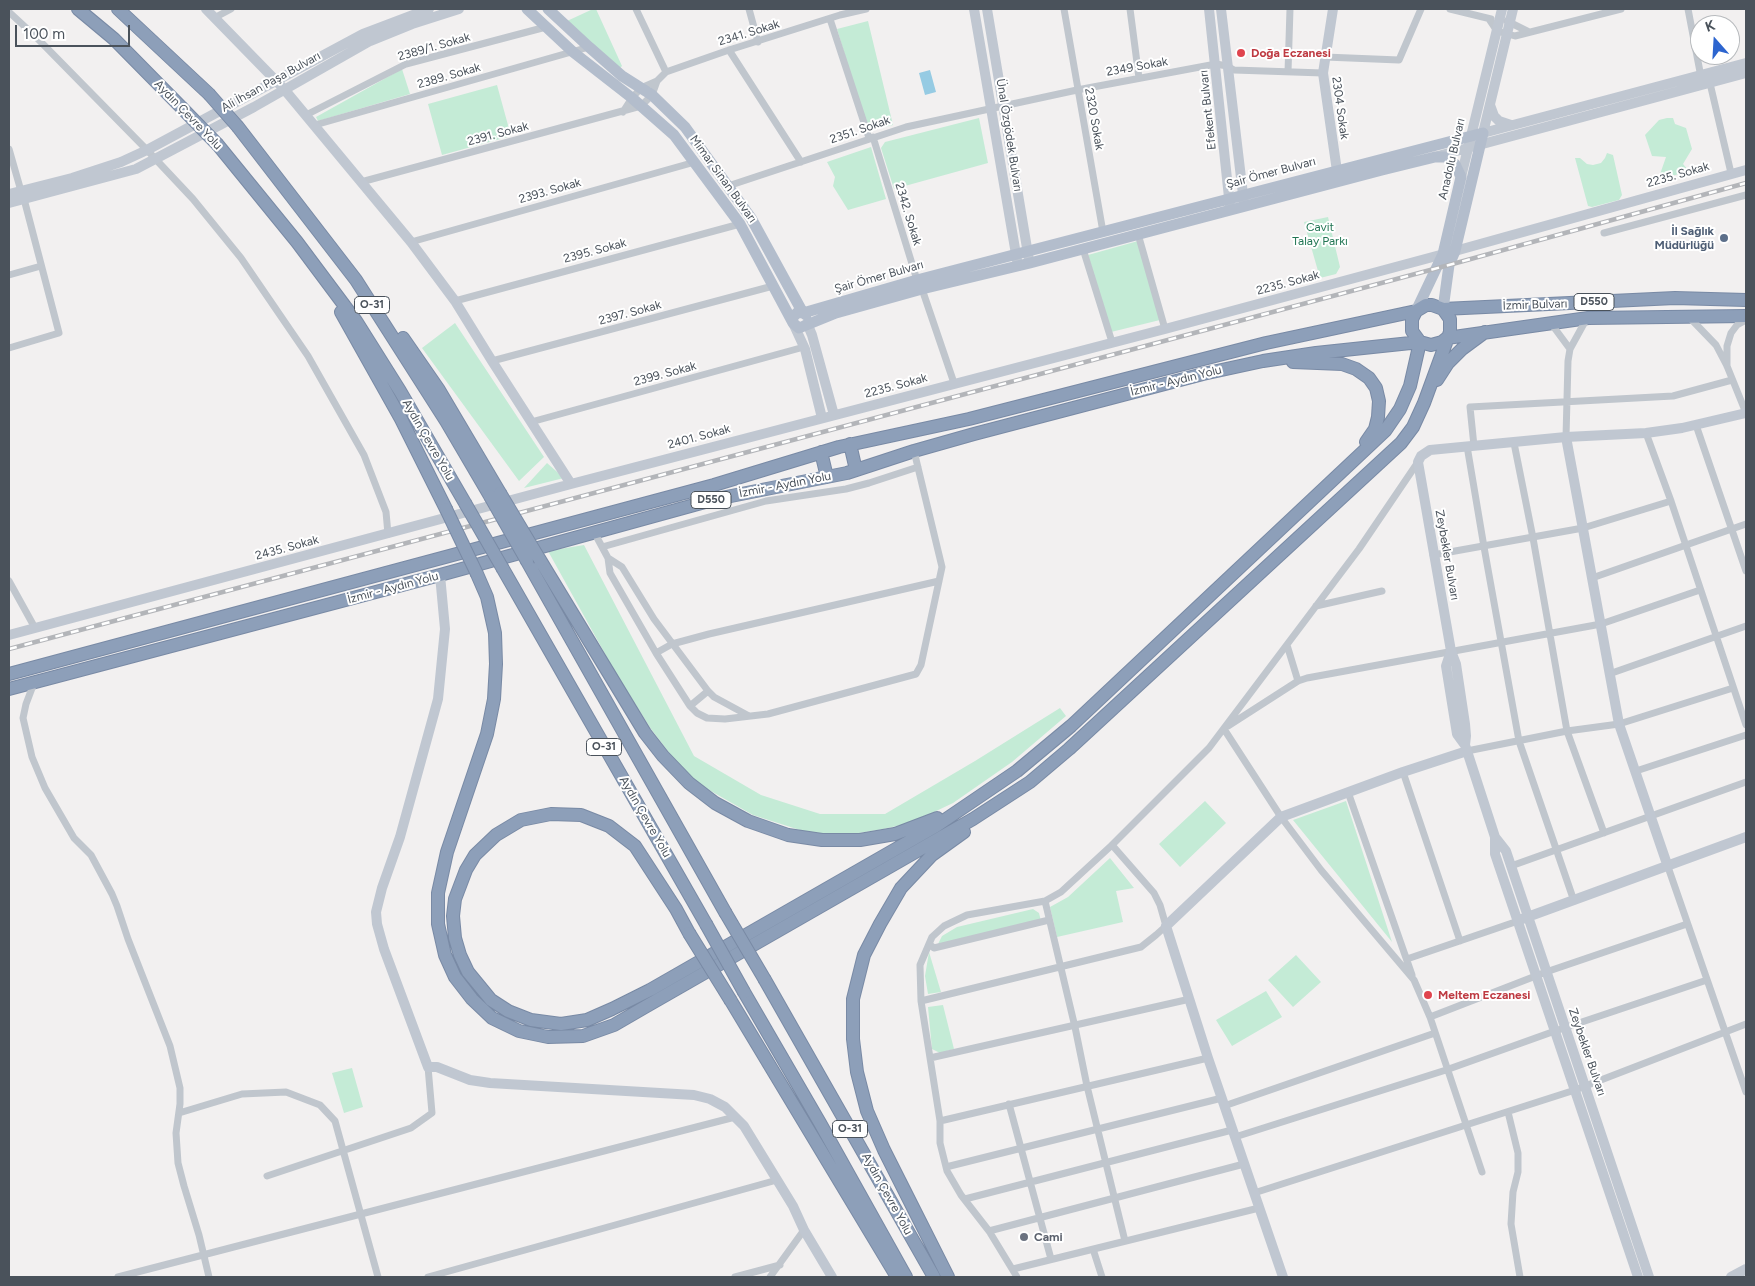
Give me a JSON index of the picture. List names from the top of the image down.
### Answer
{
  "streets": {
    "highway": [
      "Aydın Çevre Yolu",
      "D550",
      "O-31",
      "İzmir Bulvarı",
      "İzmir - Aydın Yolu"
    ],
    "main road": ["Anadolu Bulvarı", "Şair Ömer Bulvarı", "Mimar Sinan Bulvarı"],
    "street": [
      "2341. Sokak",
      "2389/1. Sokak",
      "2349 Sokak",
      "2389. Sokak",
      "Ali İhsan Paşa Bulvarı",
      "2304 Sokak",
      "Efekent Bulvarı",
      "2320 Sokak",
      "2351. Sokak",
      "2391. Sokak",
      "Ünal Özgödek Bulvarı",
      "2235. Sokak",
      "2393. Sokak",
      "2342. Sokak",
      "2395. Sokak",
      "2397. Sokak",
      "2399. Sokak",
      "2401. Sokak",
      "2435. Sokak",
      "Zeybekler Bulvarı"
    ]
  },
  "crossings": [
    ["2341. Sokak", "Mimar Sinan Bulvarı"],
    ["2341. Sokak", "2342. Sokak"],
    ["2389/1. Sokak", "Mimar Sinan Bulvarı"],
    ["2349 Sokak", "Efekent Bulvarı"],
    ["2349 Sokak", "2320 Sokak"],
    ["2349 Sokak", "2351. Sokak"],
    ["2349 Sokak", "Ünal Özgödek Bulvarı"],
    ["2389. Sokak", "Mimar Sinan Bulvarı"],
    ["2304 Sokak", "Şair Ömer Bulvarı"],
    ["Efekent Bulvarı", "Şair Ömer Bulvarı"],
    ["2320 Sokak", "Şair Ömer Bulvarı"],
    ["2351. Sokak", "Ünal Özgödek Bulvarı"],
    ["2351. Sokak", "Mimar Sinan Bulvarı"],
    ["2351. Sokak", "2342. Sokak"],
    ["2391. Sokak", "Mimar Sinan Bulvarı"],
    ["Ünal Özgödek Bulvarı", "Şair Ömer Bulvarı"],
    ["Anadolu Bulvarı", "Şair Ömer Bulvarı"],
    ["Anadolu Bulvarı", "2235. Sokak"],
    ["Anadolu Bulvarı", "İzmir Bulvarı"],
    ["Anadolu Bulvarı", "İzmir - Aydın Yolu"],
    ["Şair Ömer Bulvarı", "Mimar Sinan Bulvarı"],
    ["Şair Ömer Bulvarı", "2342. Sokak"],
    ["2235. Sokak", "Mimar Sinan Bulvarı"],
    ["2235. Sokak", "2342. Sokak"],
    ["2235. Sokak", "2401. Sokak"],
    ["Mimar Sinan Bulvarı", "2393. Sokak"],
    ["Mimar Sinan Bulvarı", "2395. Sokak"],
    ["Mimar Sinan Bulvarı", "2397. Sokak"],
    ["Mimar Sinan Bulvarı", "2399. Sokak"],
    ["Mimar Sinan Bulvarı", "2401. Sokak"],
    ["İzmir Bulvarı", "İzmir - Aydın Yolu"],
    ["2401. Sokak", "2435. Sokak"]
  ],
  "parks": ["Cavit Talay Parkı"],
  "places": [
    "Doğa Eczanesi",
    "İl Sağlık Müdürlüğü",
    "Meltem Eczanesi",
    "Cami"
  ],
  "scale_bar": "100 m",
  "north": "top"
}
